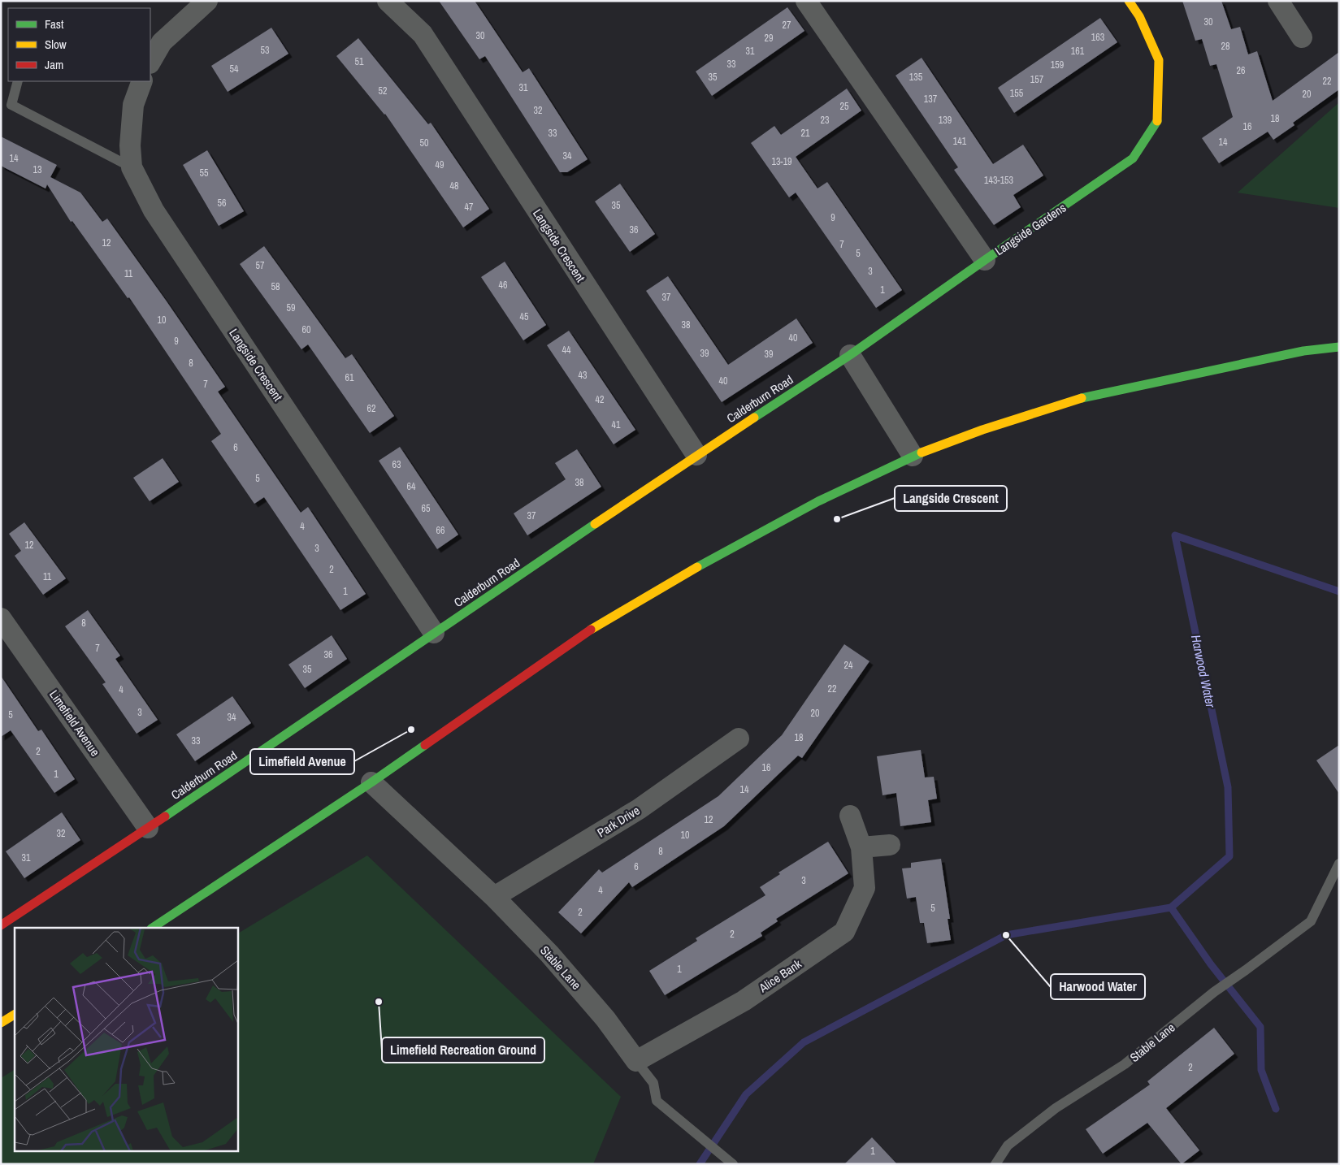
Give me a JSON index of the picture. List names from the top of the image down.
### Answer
{
  "streets": {
    "street": [
      "Langside Gardens",
      "Langside Crescent",
      "Calderburn Road",
      "Limefield Avenue",
      "Park Drive",
      "Stable Lane",
      "Alice Bank"
    ]
  },
  "crossings": [
    ["Langside Gardens", "Calderburn Road"],
    ["Langside Crescent", "Calderburn Road"],
    ["Calderburn Road", "Limefield Avenue"],
    ["Park Drive", "Stable Lane"],
    ["Stable Lane", "Alice Bank"]
  ],
  "water": ["Harwood Water"],
  "places": [
    "Langside Crescent",
    "Limefield Avenue",
    "Harwood Water",
    "Limefield Recreation Ground"
  ],
  "house_numbers": [
    "30",
    "27",
    "30",
    "163",
    "29",
    "28",
    "53",
    "31",
    "161",
    "51",
    "33",
    "159",
    "54",
    "26",
    "35",
    "135",
    "157",
    "22",
    "31",
    "52",
    "155",
    "20",
    "137",
    "25",
    "32",
    "18",
    "23",
    "139",
    "16",
    "33",
    "21",
    "141",
    "14",
    "50",
    "34",
    "14",
    "13-19",
    "49",
    "13",
    "55",
    "143-153",
    "48",
    "56",
    "35",
    "47",
    "9",
    "36",
    "12",
    "7",
    "5",
    "57",
    "3",
    "11",
    "46",
    "58",
    "1",
    "37",
    "59",
    "45",
    "10",
    "38",
    "60",
    "40",
    "9",
    "44",
    "39",
    "39",
    "8",
    "43",
    "61",
    "40",
    "7",
    "42",
    "62",
    "41",
    "6",
    "63",
    "5",
    "38",
    "64",
    "65",
    "37",
    "4",
    "66",
    "12",
    "3",
    "2",
    "11",
    "1",
    "8",
    "7",
    "36",
    "24",
    "35",
    "22",
    "4",
    "3",
    "20",
    "5",
    "34",
    "18",
    "33",
    "2",
    "16",
    "1",
    "14",
    "12",
    "32",
    "10",
    "8",
    "31",
    "6",
    "3",
    "4",
    "5",
    "2",
    "2",
    "1",
    "2",
    "1"
  ],
  "legend": ["Fast", "Slow", "Jam"]
}
